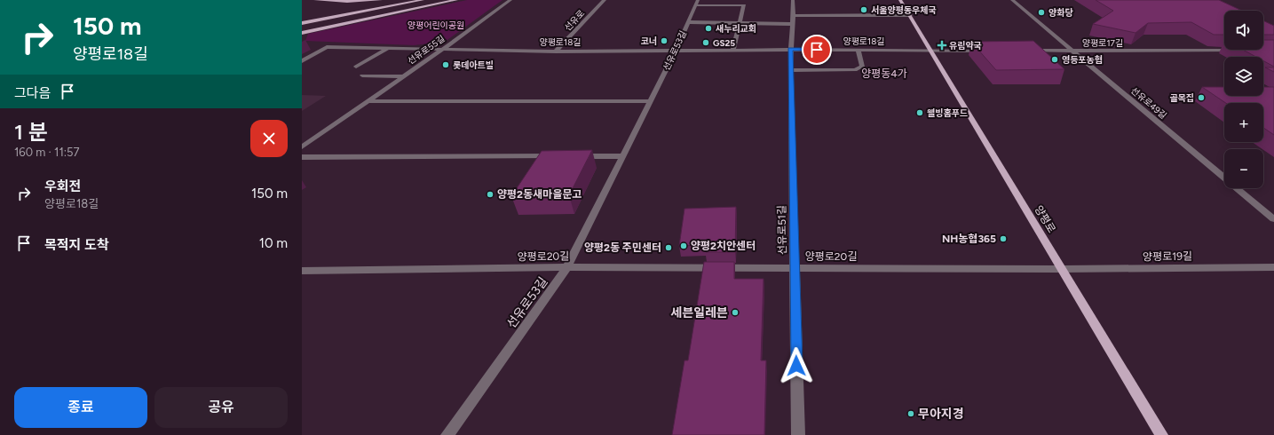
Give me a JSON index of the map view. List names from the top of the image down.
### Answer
{
  "streets": {
    "main road": ["양평로"],
    "street": [
      "선유로",
      "양평로18길",
      "양평로17길",
      "선유로55길",
      "선유로53길",
      "선유로49길",
      "선유로51길",
      "양평로20길",
      "양평로19길"
    ]
  },
  "crossings": [
    ["선유로", "양평로18길"],
    ["양평로18길", "선유로55길"],
    ["양평로18길", "선유로53길"],
    ["양평로18길", "양평로"],
    ["양평로18길", "선유로51길"],
    ["양평로17길", "선유로49길"],
    ["선유로53길", "양평로20길"],
    ["양평로", "양평로20길"],
    ["양평로", "양평로19길"],
    ["선유로51길", "양평로20길"],
    ["양평로20길", "양평로19길"]
  ],
  "districts": ["양평동4가"],
  "parks": ["양평어린이공원"],
  "places": {
    "other": [
      "서울양평동우체국",
      "양화당",
      "새누리교회",
      "코너",
      "GS25",
      "영등포농협",
      "롯데아트빌",
      "골목집",
      "웰빙홈푸드",
      "양평2동새마을문고",
      "NH농협365",
      "양평2치안센터",
      "양평2동 주민센터",
      "세븐일레븐",
      "무아지경"
    ],
    "health": ["유림약국"]
  },
  "page": {
    "turn": ["150 m", "양평로18길"],
    "map_buttons": ["+", "−"],
    "then": "그다음",
    "heading": ["1 분", "160 m · 11:57"],
    "list": [
      {
        "name": "우회전",
        "note": "양평로18길",
        "value": "150 m"
      },
      {
        "name": "목적지 도착",
        "value": "10 m"
      }
    ],
    "buttons": ["종료", "공유"]
  }
}
